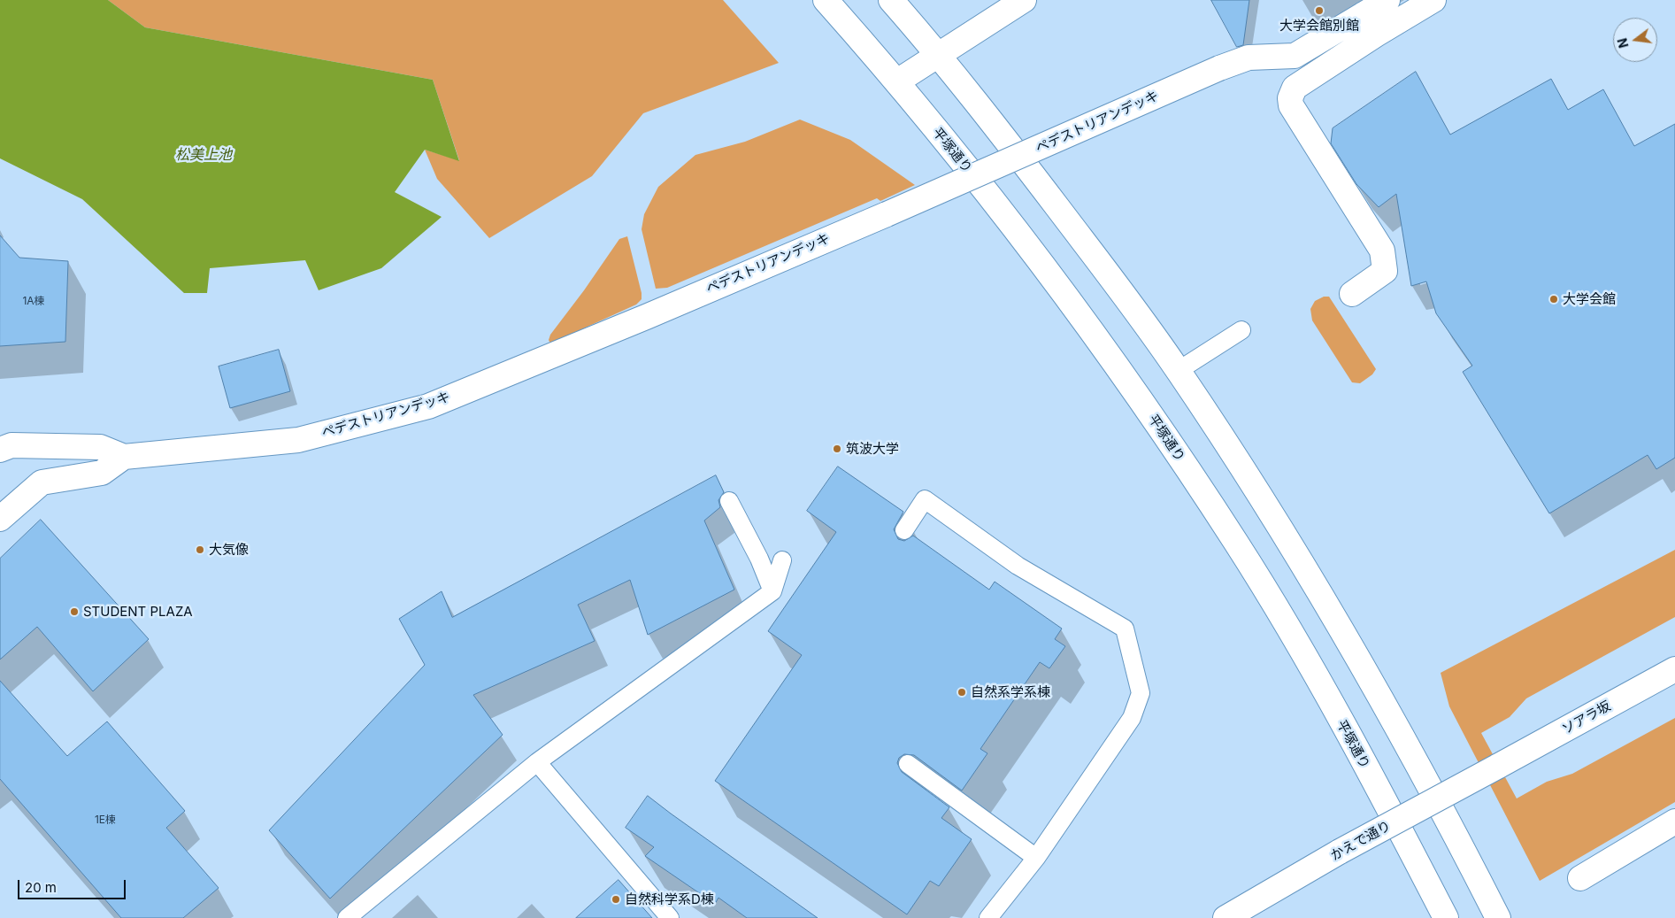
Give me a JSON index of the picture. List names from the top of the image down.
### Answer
{
  "streets": {
    "street": [
      "ペデストリアンデッキ",
      "平塚通り",
      "ソアラ坂",
      "かえで通り"
    ]
  },
  "crossings": [
    ["ソアラ坂", "かえで通り"]
  ],
  "water": ["松美上池"],
  "places": [
    "大学会館別館",
    "大学会館",
    "筑波大学",
    "大気像",
    "STUDENT PLAZA",
    "自然系学系棟",
    "自然科学系D棟"
  ],
  "house_numbers": ["1A棟", "1E棟"],
  "scale_bar": "20 m",
  "north": "left"
}
